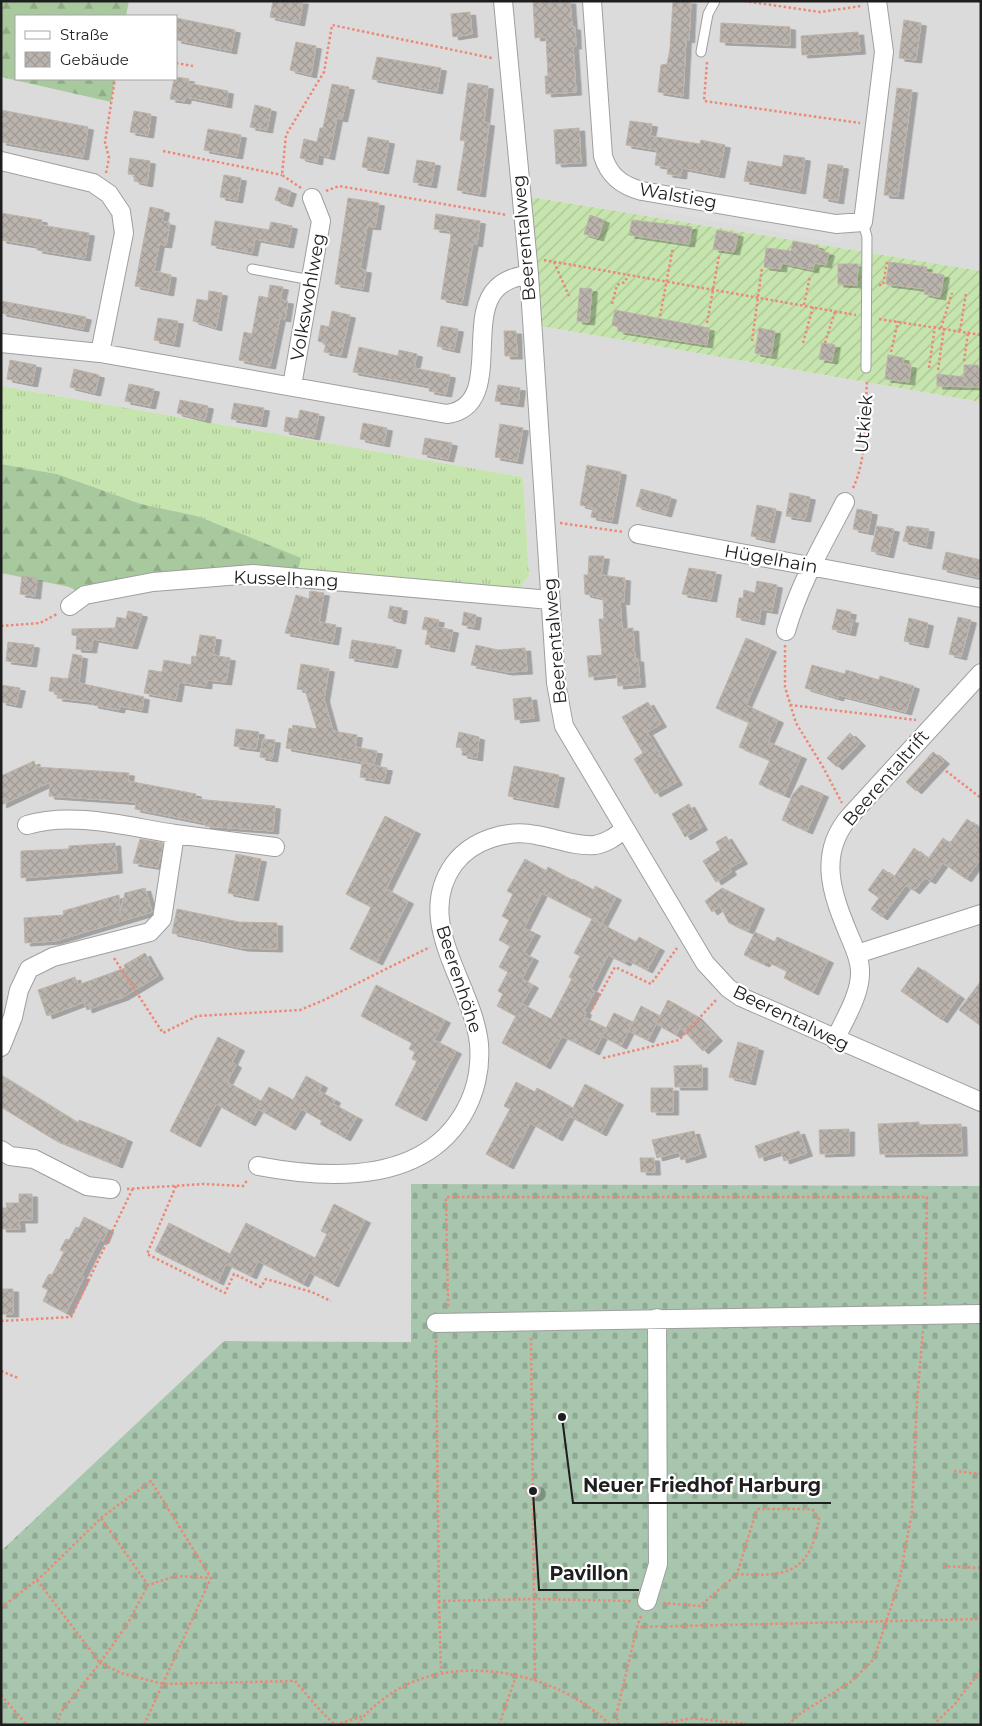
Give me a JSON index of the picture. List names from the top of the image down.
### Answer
{
  "streets": {
    "street": [
      "Walstieg",
      "Beerentalweg",
      "Volkswohlweg",
      "Utkiek",
      "Hügelhain",
      "Kusselhang",
      "Beerentaltrift",
      "Beerenhöhe"
    ]
  },
  "crossings": [
    ["Walstieg", "Utkiek"],
    ["Beerentalweg", "Volkswohlweg"],
    ["Beerentalweg", "Kusselhang"],
    ["Beerentalweg", "Beerentaltrift"],
    ["Beerentalweg", "Beerenhöhe"]
  ],
  "places": ["Neuer Friedhof Harburg", "Pavillon"],
  "legend": ["Straße", "Gebäude"]
}
